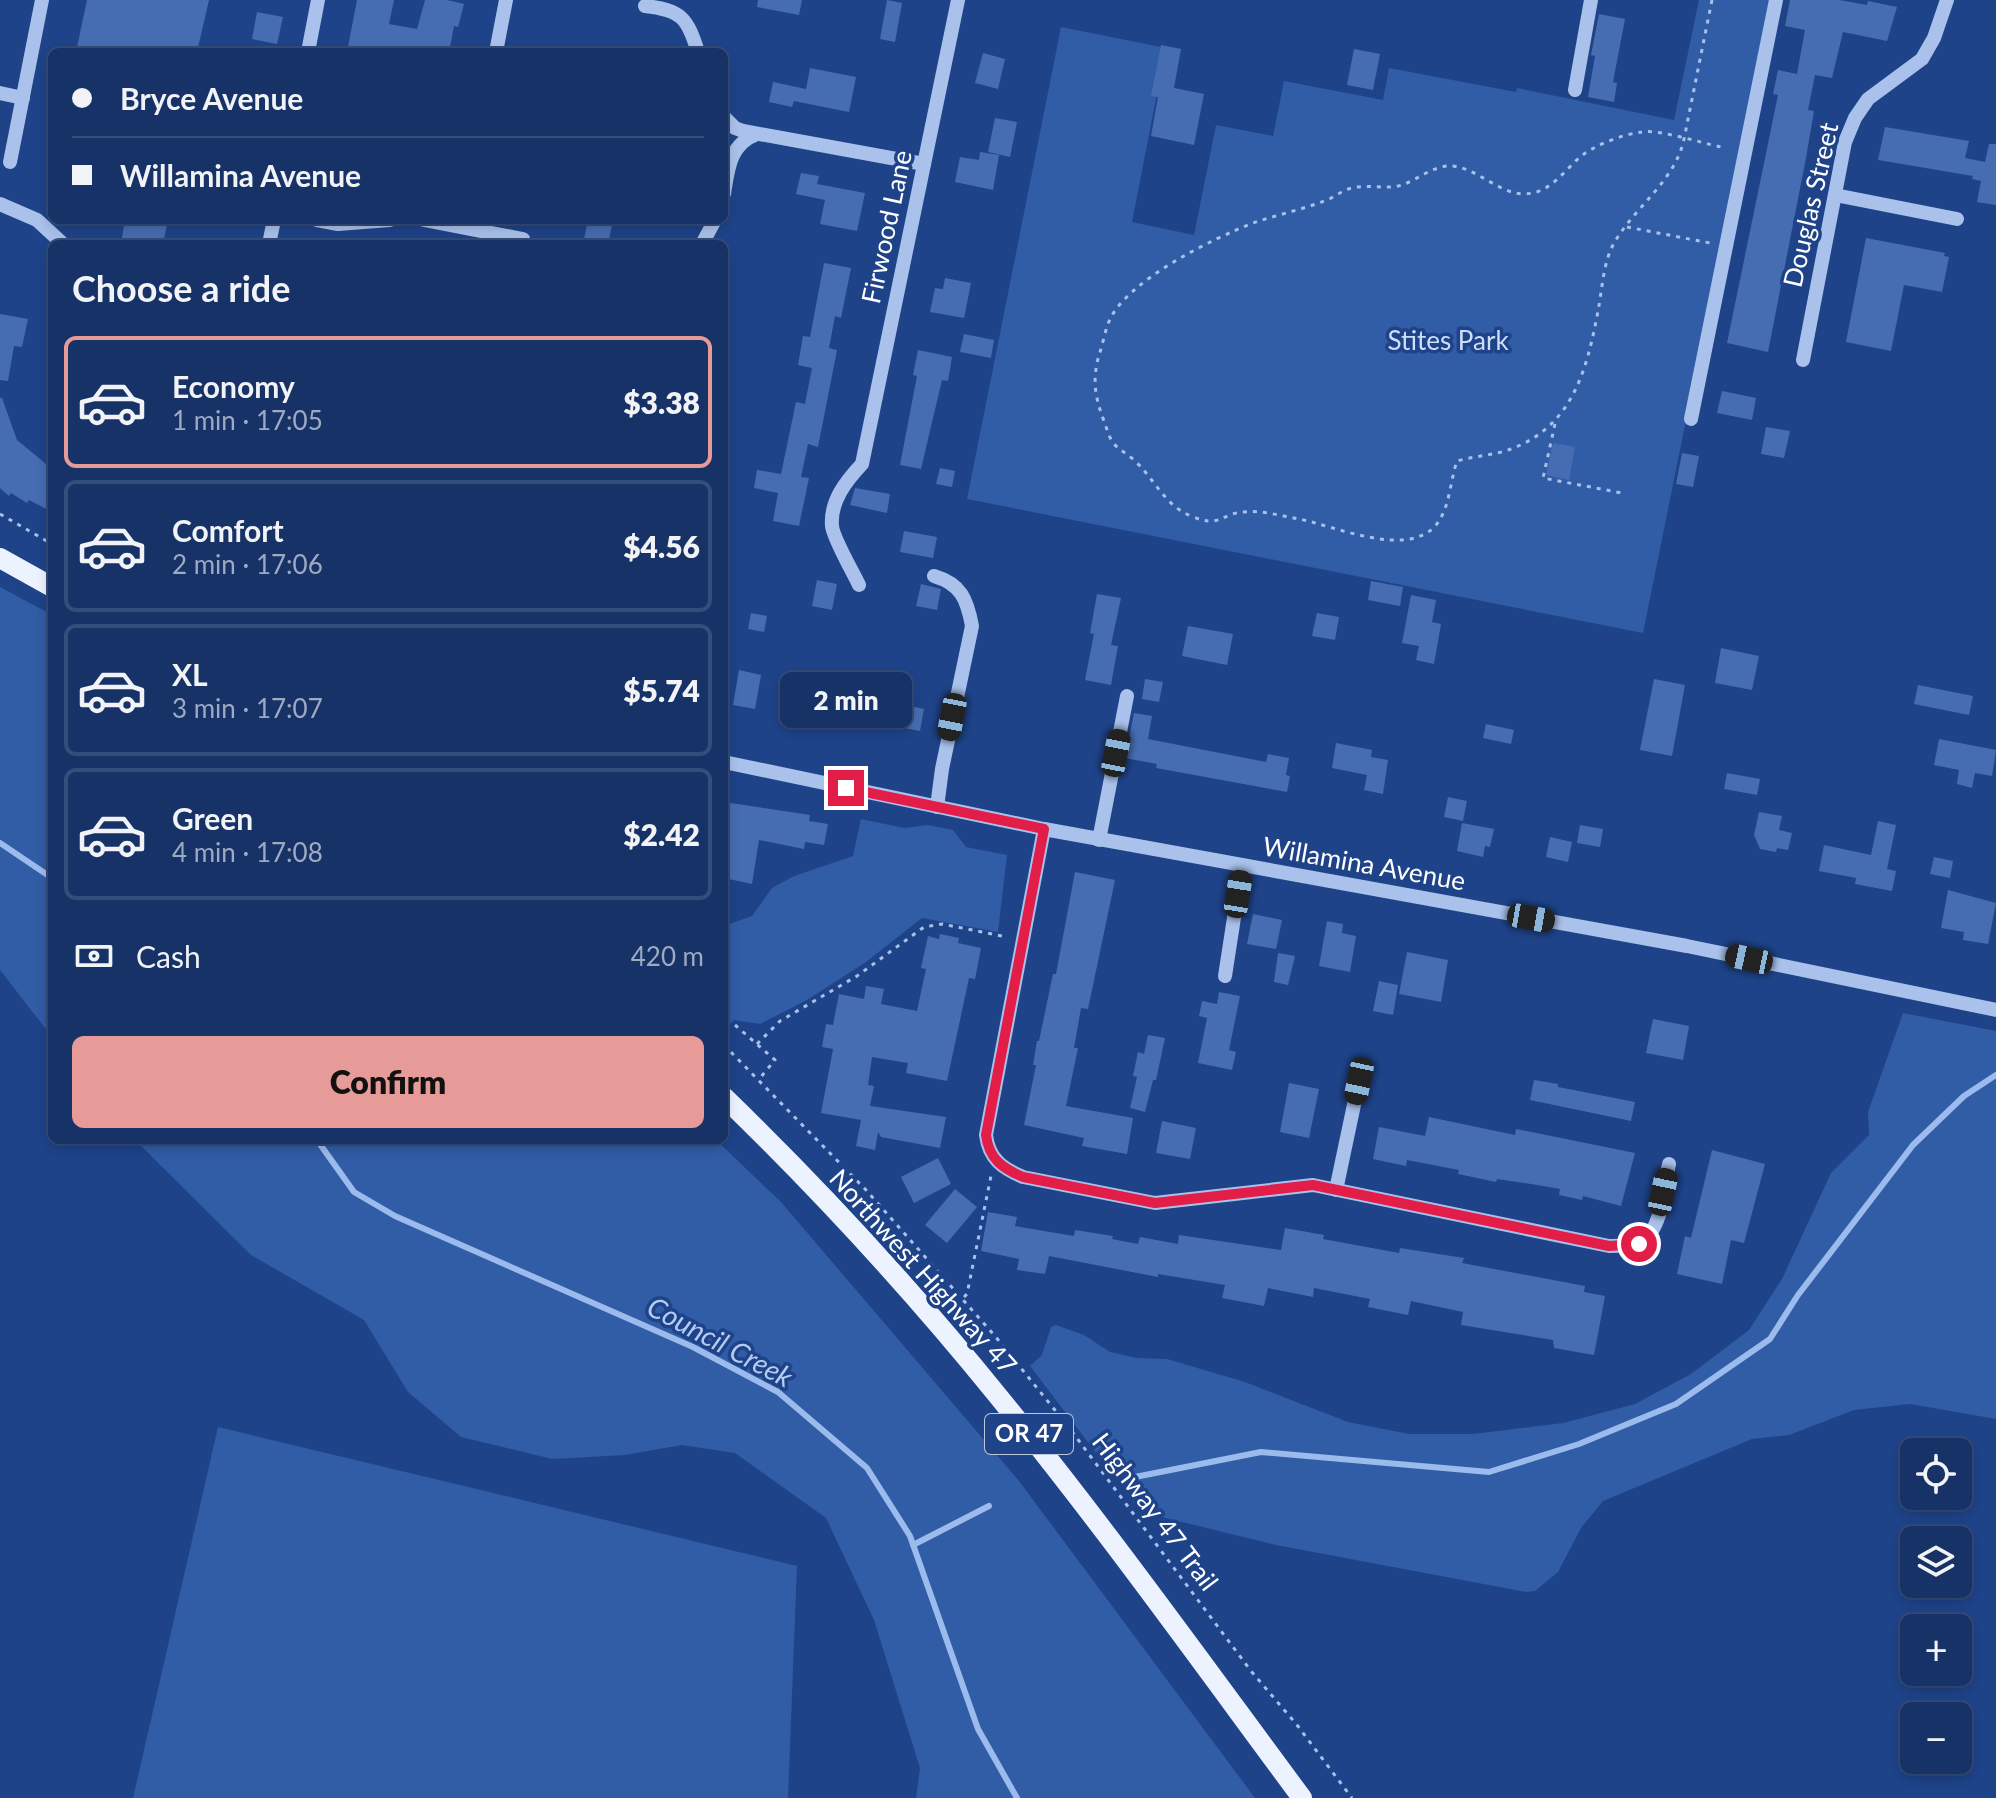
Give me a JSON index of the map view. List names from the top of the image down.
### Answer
{
  "streets": {
    "main road": ["Northwest Highway 47", "OR 47"],
    "street": ["Douglas Street", "Firwood Lane", "Willamina Avenue"],
    "path": ["Highway 47 Trail"]
  },
  "water": ["Council Creek"],
  "parks": ["Stites Park"],
  "page": {
    "banner": ["Bryce Avenue", "Willamina Avenue"],
    "heading": "Choose a ride",
    "list": [
      {
        "name": "Economy",
        "note": "1 min · 17:05",
        "value": "$3.38"
      },
      {
        "name": "Comfort",
        "note": "2 min · 17:06",
        "value": "$4.56"
      },
      {
        "name": "XL",
        "note": "3 min · 17:07",
        "value": "$5.74"
      },
      {
        "name": "Green",
        "note": "4 min · 17:08",
        "value": "$2.42"
      }
    ],
    "bubble": "2 min",
    "pay": ["Cash", "420 m"],
    "buttons": "Confirm",
    "map_buttons": ["+", "−"]
  }
}
